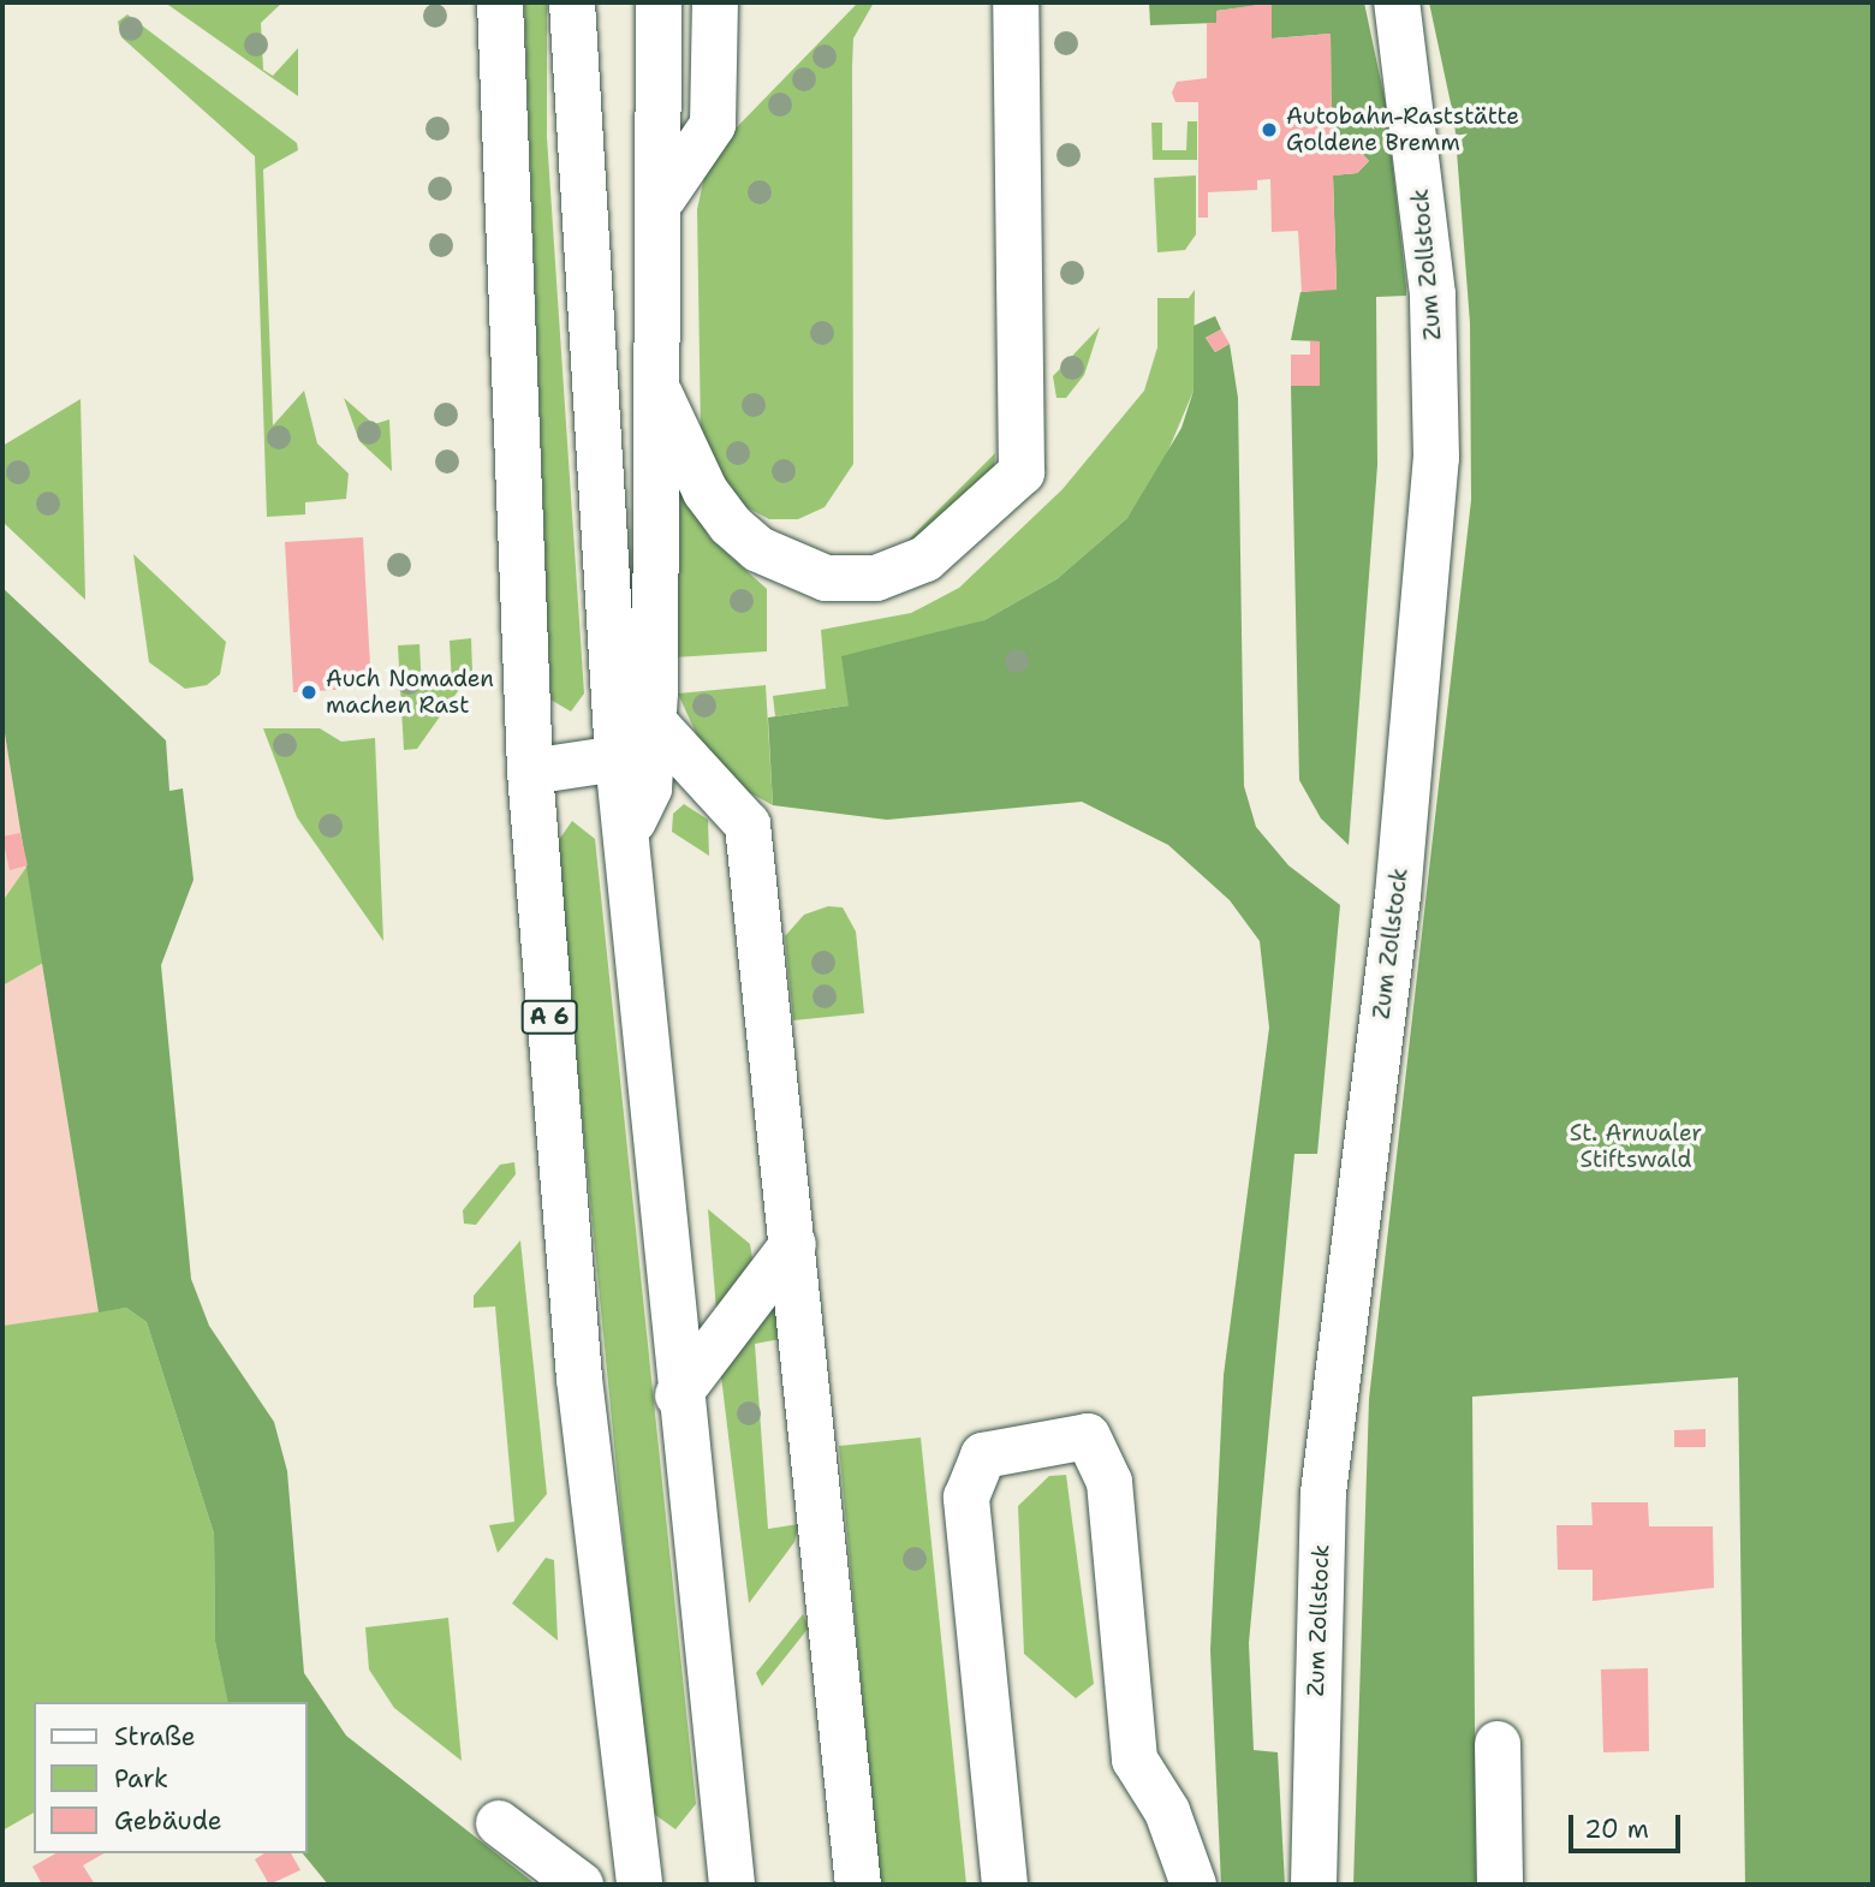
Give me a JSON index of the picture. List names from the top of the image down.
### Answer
{
  "streets": {
    "main road": ["Zum Zollstock", "A 6"]
  },
  "parks": ["St. Arnualer Stiftswald"],
  "places": ["Autobahn-Raststätte Goldene Bremm", "Auch Nomaden machen Rast"],
  "legend": ["Straße", "Park", "Gebäude"],
  "scale_bar": "20 m"
}
